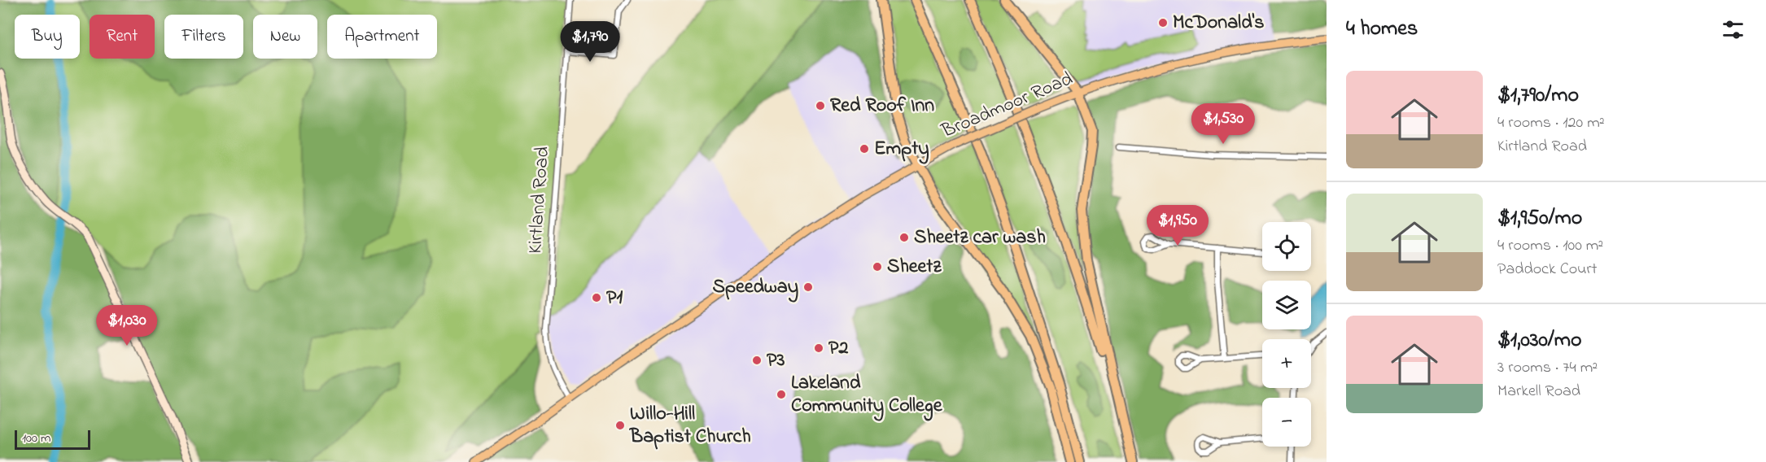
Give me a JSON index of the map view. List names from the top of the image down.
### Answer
{
  "streets": {
    "main road": ["Broadmoor Road"],
    "street": ["Kirtland Road"]
  },
  "crossings": [
    ["Broadmoor Road", "Kirtland Road"]
  ],
  "places": [
    "McDonald's",
    "Red Roof Inn",
    "Empty",
    "Sheetz car wash",
    "Sheetz",
    "Speedway",
    "P1",
    "P2",
    "P3",
    "Lakeland Community College",
    "Willo-Hill Baptist Church"
  ],
  "scale_bar": "100 m",
  "page": {
    "heading": "4 homes",
    "chip": [
      "Buy",
      "Rent",
      "Filters",
      "New",
      "Apartment"
    ],
    "price": [
      "$1,790",
      "$1,530",
      "$1,950",
      "$1,030"
    ],
    "list": [
      {
        "name": "$1,790/mo",
        "note": "4 rooms · 120 m² · Kirtland Road"
      },
      {
        "name": "$1,950/mo",
        "note": "4 rooms · 100 m² · Paddock Court"
      },
      {
        "name": "$1,030/mo",
        "note": "3 rooms · 74 m² · Markell Road"
      }
    ],
    "map_buttons": ["+", "−"],
    "scale": "100 m"
  }
}
